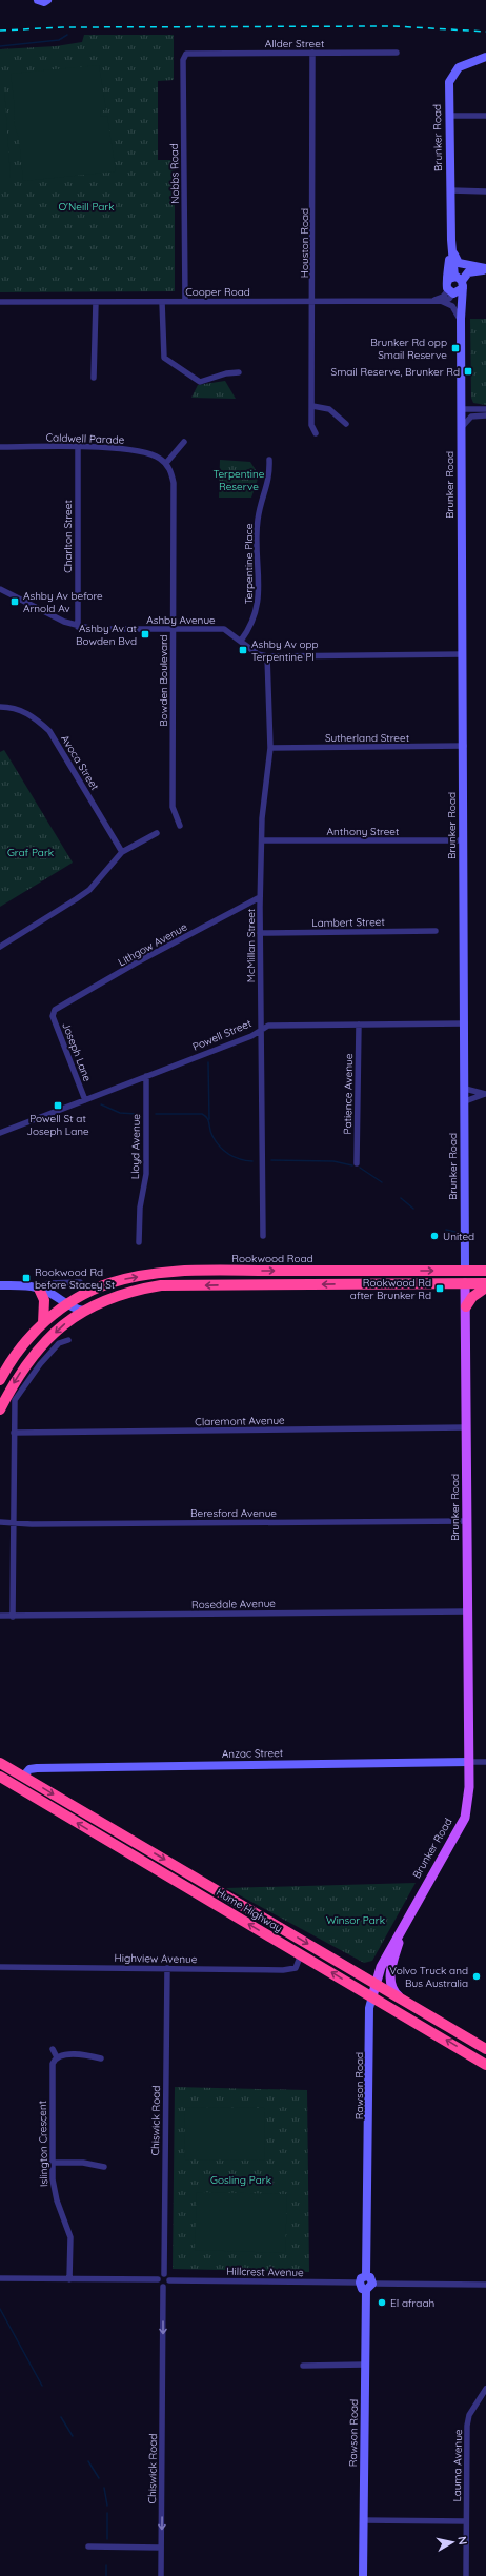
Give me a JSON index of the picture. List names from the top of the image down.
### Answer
{
  "streets": {
    "highway": ["Brunker Road", "Rookwood Road", "Hume Highway"],
    "main road": ["Anzac Street", "Rawson Road"],
    "street": [
      "Allder Street",
      "Nobbs Road",
      "Houston Road",
      "Cooper Road",
      "Caldwell Parade",
      "Charlton Street",
      "Terpentine Place",
      "Ashby Avenue",
      "Bowden Boulevard",
      "Sutherland Street",
      "Avoca Street",
      "Anthony Street",
      "Lambert Street",
      "Lithgow Avenue",
      "McMillan Street",
      "Powell Street",
      "Joseph Lane",
      "Patience Avenue",
      "Lloyd Avenue",
      "Claremont Avenue",
      "Beresford Avenue",
      "Rosedale Avenue",
      "Highview Avenue",
      "Chiswick Road",
      "Islington Crescent",
      "Hillcrest Avenue",
      "Lauma Avenue"
    ]
  },
  "crossings": [
    ["Allder Street", "Nobbs Road"],
    ["Allder Street", "Houston Road"],
    ["Brunker Road", "Cooper Road"],
    ["Brunker Road", "Ashby Avenue"],
    ["Brunker Road", "Sutherland Street"],
    ["Brunker Road", "Anthony Street"],
    ["Brunker Road", "Powell Street"],
    ["Brunker Road", "Rookwood Road"],
    ["Brunker Road", "Claremont Avenue"],
    ["Brunker Road", "Beresford Avenue"],
    ["Brunker Road", "Rosedale Avenue"],
    ["Brunker Road", "Anzac Street"],
    ["Brunker Road", "Hume Highway"],
    ["Brunker Road", "Rawson Road"],
    ["Nobbs Road", "Cooper Road"],
    ["Houston Road", "Cooper Road"],
    ["Caldwell Parade", "Charlton Street"],
    ["Caldwell Parade", "Bowden Boulevard"],
    ["Charlton Street", "Ashby Avenue"],
    ["Terpentine Place", "Ashby Avenue"],
    ["Ashby Avenue", "Bowden Boulevard"],
    ["Ashby Avenue", "McMillan Street"],
    ["Sutherland Street", "McMillan Street"],
    ["Anthony Street", "McMillan Street"],
    ["Lambert Street", "McMillan Street"],
    ["Lithgow Avenue", "McMillan Street"],
    ["Lithgow Avenue", "Joseph Lane"],
    ["McMillan Street", "Powell Street"],
    ["Powell Street", "Joseph Lane"],
    ["Powell Street", "Patience Avenue"],
    ["Powell Street", "Lloyd Avenue"],
    ["Anzac Street", "Hume Highway"],
    ["Hume Highway", "Highview Avenue"],
    ["Hume Highway", "Rawson Road"],
    ["Highview Avenue", "Chiswick Road"]
  ],
  "one_way": ["Chiswick Road"],
  "parks": [
    "O'Neill Park",
    "Terpentine Reserve",
    "Graf Park",
    "Winsor Park",
    "Gosling Park"
  ],
  "places": {
    "transit": [
      "Brunker Rd opp Smail Reserve",
      "Smail Reserve, Brunker Rd",
      "Ashby Av before Arnold Av",
      "Ashby Av at Bowden Bvd",
      "Ashby Av opp Terpentine Pl",
      "Powell St at Joseph Lane",
      "Rookwood Rd before Stacey St",
      "Rookwood Rd after Brunker Rd"
    ],
    "other": ["United", "Volvo Truck and Bus Australia", "EI afraah"]
  },
  "north": "right"
}
